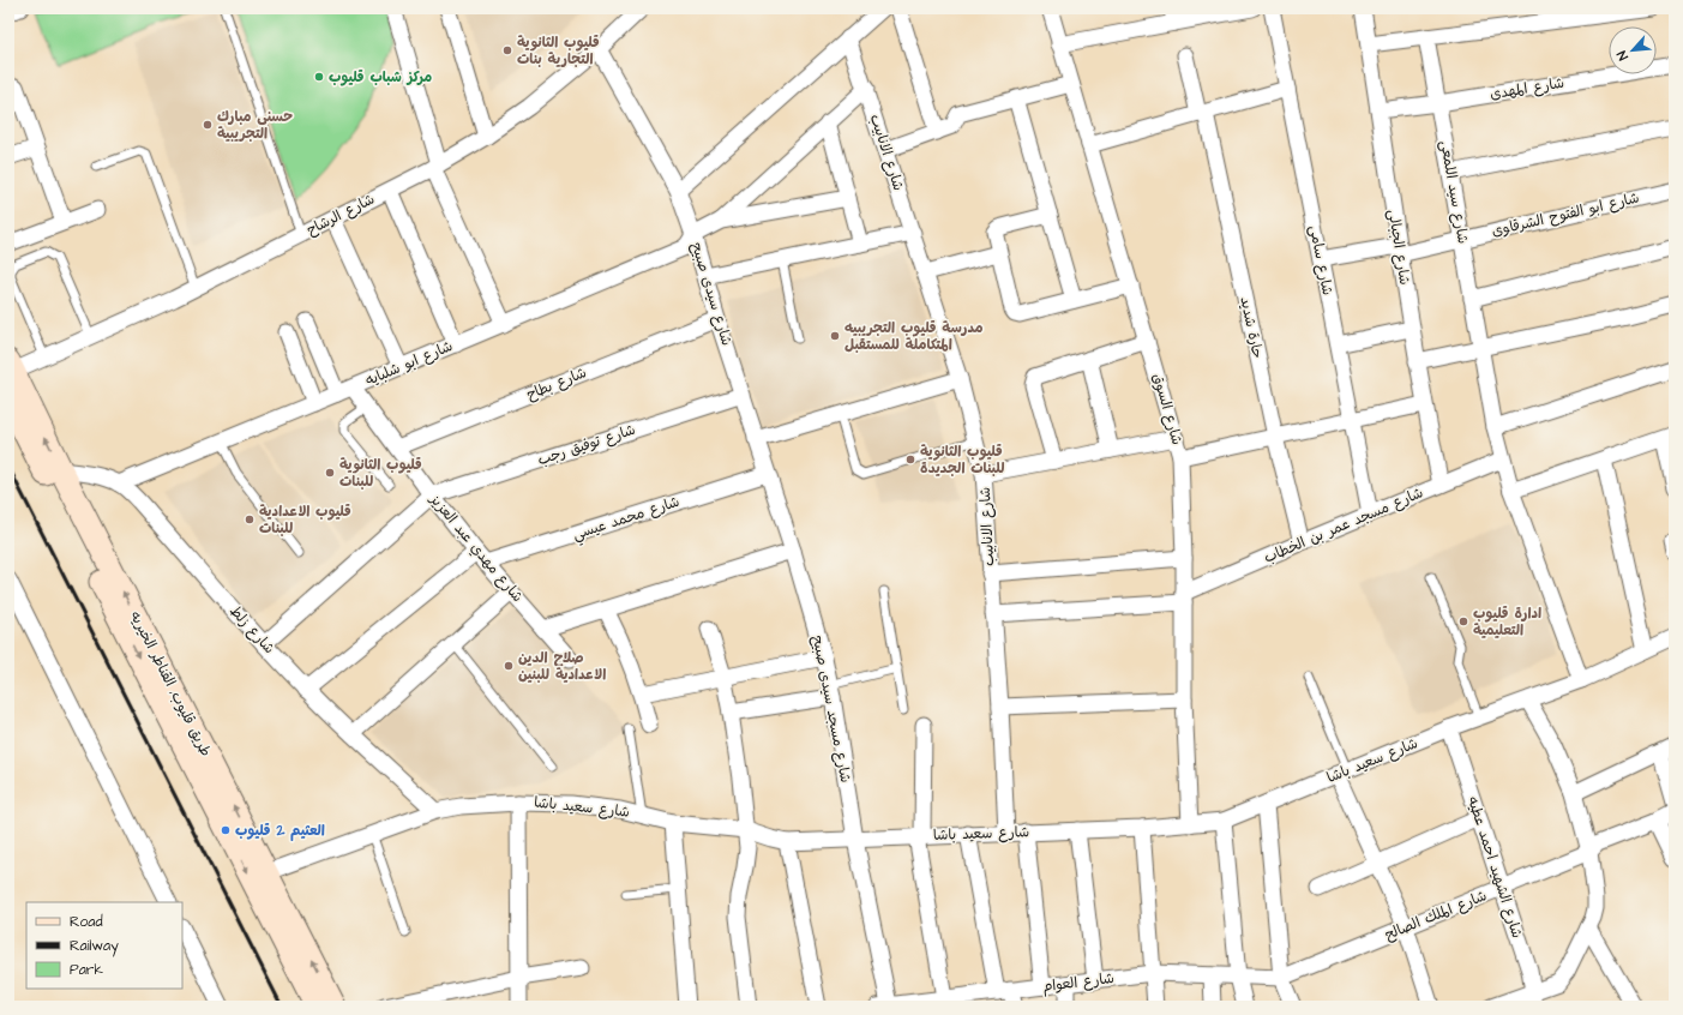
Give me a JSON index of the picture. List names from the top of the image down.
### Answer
{
  "streets": {
    "main road": ["طريق قليوب, القناطر الخيريه"],
    "street": [
      "شارع المهدى",
      "شارع الانابيب",
      "شارع سيد اللمعى",
      "شارع الرشاح",
      "شارع ابو الفتوح الشرقاوى",
      "شارع الجبالى",
      "شارع سامى",
      "شارع سيدى صبيح",
      "حارة شديد",
      "شارع ابو شلبايه",
      "شارع بطاح",
      "شارع السوق",
      "شارع توفيق رجب",
      "شارع محمد عيسي",
      "شارع مسجد عمر بن الخطاب",
      "شارع مهدي عبد العزيز",
      "شارع زلط",
      "شارع مسجد سيدى صبيح",
      "شارع سعيد باشا",
      "شارع الشهيد احمد عطيه",
      "شارع الملك الصالح",
      "شارع العوام"
    ]
  },
  "crossings": [
    ["شارع المهدى", "شارع سيد اللمعى"],
    ["شارع المهدى", "شارع الجبالى"],
    ["شارع الانابيب", "شارع مسجد عمر بن الخطاب"],
    ["شارع الانابيب", "شارع سعيد باشا"],
    ["شارع سيد اللمعى", "شارع ابو الفتوح الشرقاوى"],
    ["شارع سيد اللمعى", "شارع مسجد عمر بن الخطاب"],
    ["شارع سيد اللمعى", "شارع سعيد باشا"],
    ["شارع الرشاح", "شارع سيدى صبيح"],
    ["شارع الرشاح", "طريق قليوب, القناطر الخيريه"],
    ["شارع ابو الفتوح الشرقاوى", "شارع الجبالى"],
    ["شارع ابو الفتوح الشرقاوى", "شارع سامى"],
    ["شارع الجبالى", "شارع مسجد عمر بن الخطاب"],
    ["شارع سامى", "شارع مسجد عمر بن الخطاب"],
    ["شارع سيدى صبيح", "شارع ابو شلبايه"],
    ["شارع سيدى صبيح", "شارع بطاح"],
    ["شارع سيدى صبيح", "شارع توفيق رجب"],
    ["شارع سيدى صبيح", "شارع محمد عيسي"],
    ["شارع سيدى صبيح", "شارع مسجد سيدى صبيح"],
    ["حارة شديد", "شارع مسجد عمر بن الخطاب"],
    ["شارع ابو شلبايه", "شارع مهدي عبد العزيز"],
    ["شارع ابو شلبايه", "شارع زلط"],
    ["شارع بطاح", "شارع مهدي عبد العزيز"],
    ["شارع السوق", "شارع مسجد عمر بن الخطاب"],
    ["شارع السوق", "شارع سعيد باشا"],
    ["شارع توفيق رجب", "شارع مهدي عبد العزيز"],
    ["شارع محمد عيسي", "شارع مهدي عبد العزيز"],
    ["شارع زلط", "طريق قليوب, القناطر الخيريه"],
    ["شارع زلط", "شارع سعيد باشا"],
    ["طريق قليوب, القناطر الخيريه", "شارع سعيد باشا"],
    ["شارع مسجد سيدى صبيح", "شارع سعيد باشا"],
    ["شارع مسجد سيدى صبيح", "شارع العوام"],
    ["شارع سعيد باشا", "شارع الشهيد احمد عطيه"],
    ["شارع الشهيد احمد عطيه", "شارع الملك الصالح"],
    ["شارع الملك الصالح", "شارع العوام"]
  ],
  "places": [
    "قليوب الثانوية التجارية بنات",
    "مركز شباب قليوب",
    "حسني مبارك التجريبية",
    "مدرسة قليوب التجريبيه المتكاملة للمستقبل",
    "قليوب الثانوية للبنات الجديدة",
    "قليوب الثانوية للبنات",
    "قليوب الاعدادية للبنات",
    "ادارة قليوب التعليمية",
    "صلاح الدين الاعدادية للبنين",
    "العثيم 2 قليوب"
  ],
  "legend": ["Road", "Railway", "Park"],
  "north": "bottom left"
}
